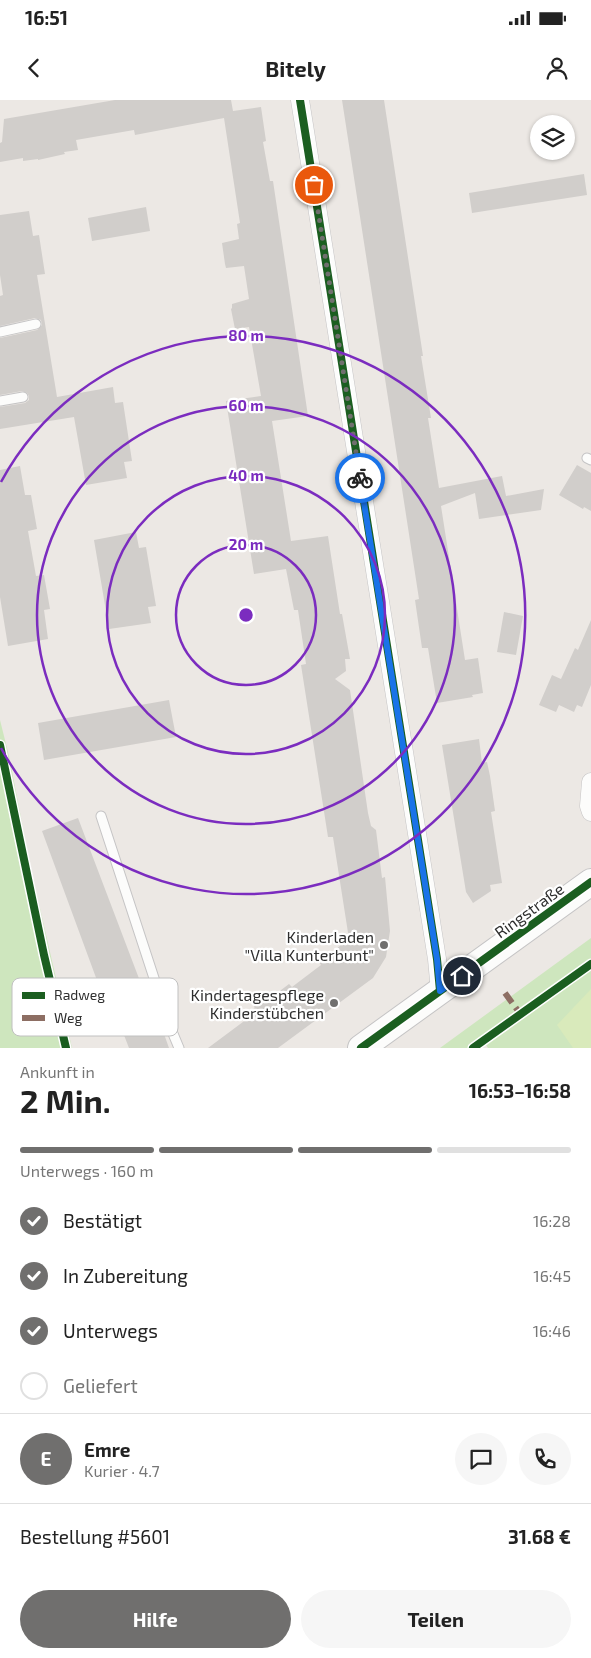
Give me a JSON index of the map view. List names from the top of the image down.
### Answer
{
  "streets": {
    "main road": ["Ringstraße"]
  },
  "places": ["Kinderladen \"Villa Kunterbunt\"", "Kindertagespflege Kinderstübchen"],
  "legend": ["Radweg", "Weg"],
  "page": {
    "status": "16:51",
    "header": "Bitely",
    "heading": ["2 Min.", "Ankunft in", "16:53–16:58"],
    "panel": [
      "Emre",
      "Kurier · 4.7",
      "Bestellung #5601",
      "31.68 €"
    ],
    "bar": "Unterwegs · 160 m",
    "list": [
      ["Bestätigt", "16:28"],
      ["In Zubereitung", "16:45"],
      ["Unterwegs", "16:46"],
      "Geliefert"
    ],
    "round": "E",
    "buttons": ["Hilfe", "Teilen"]
  },
  "rings": [
    "80 m",
    "60 m",
    "40 m",
    "20 m"
  ]
}
